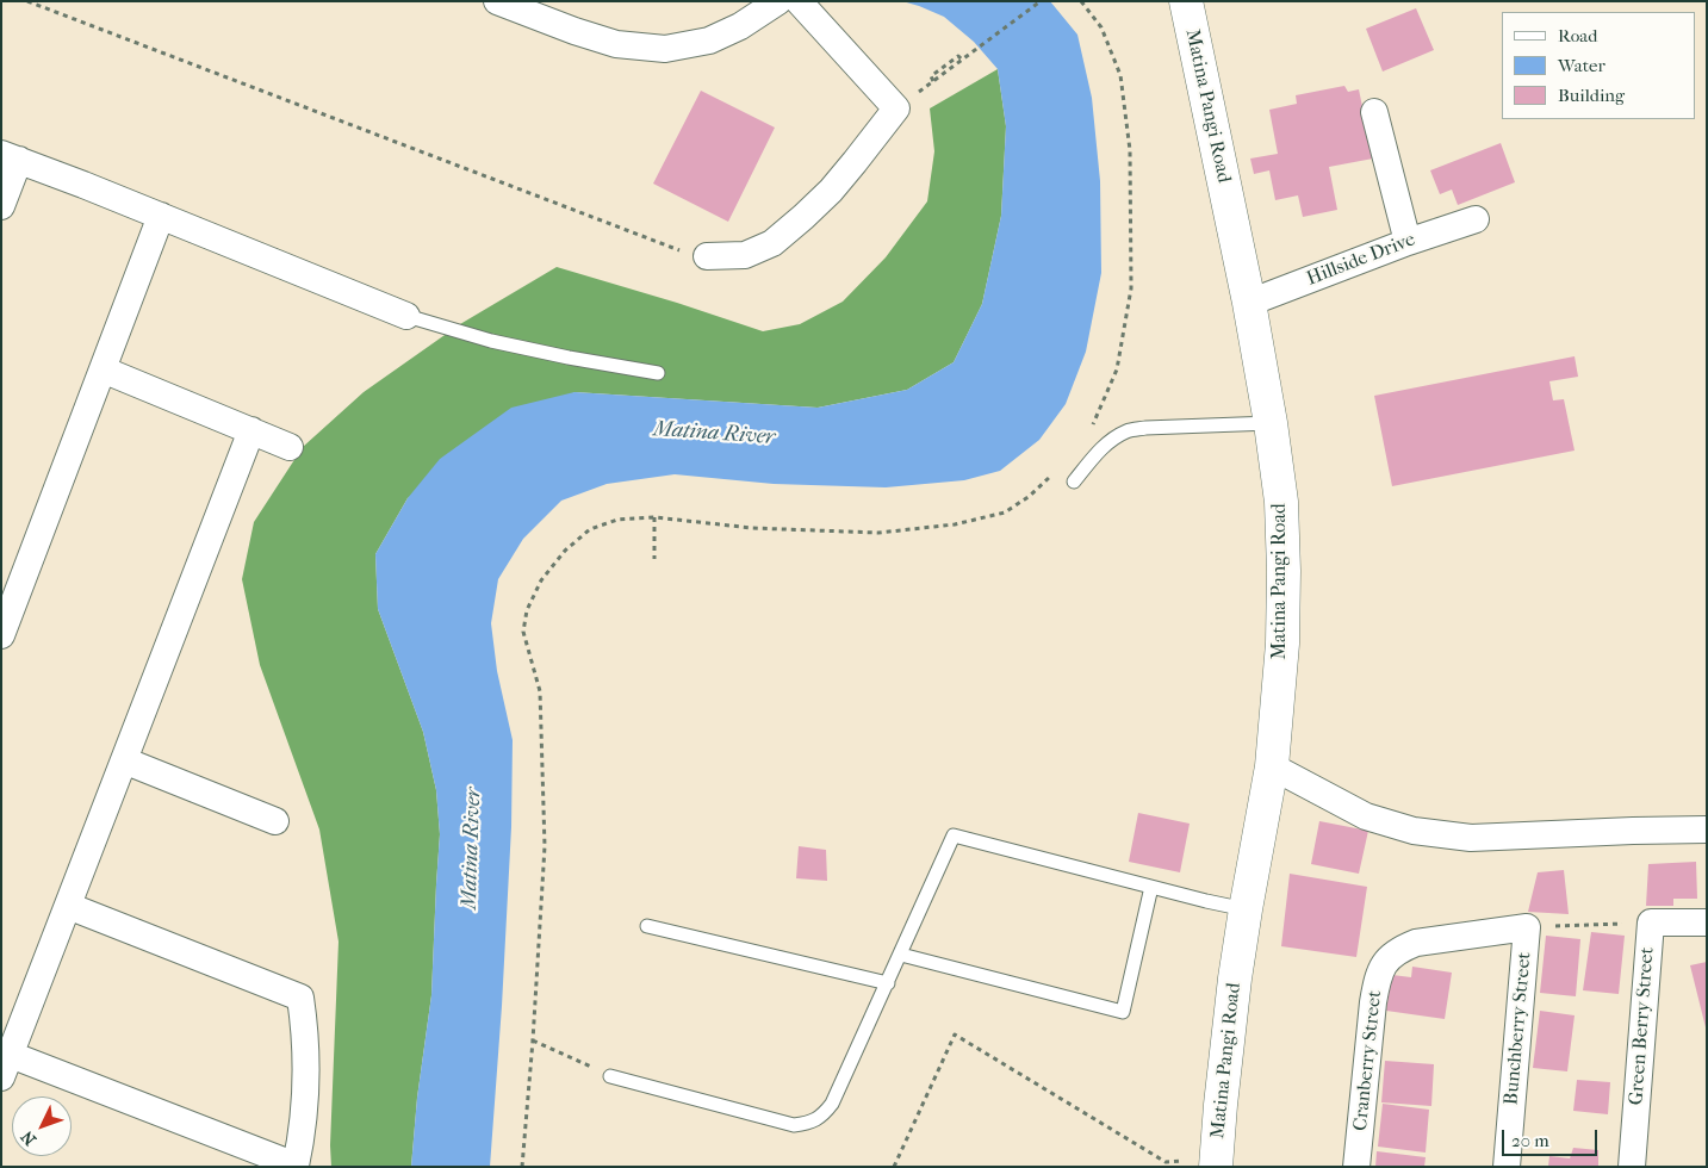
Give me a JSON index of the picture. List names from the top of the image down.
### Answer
{
  "streets": {
    "street": [
      "Matina Pangi Road",
      "Hillside Drive",
      "Green Berry Street",
      "Bunchberry Street",
      "Cranberry Street"
    ]
  },
  "crossings": [
    ["Matina Pangi Road", "Hillside Drive"],
    ["Bunchberry Street", "Cranberry Street"]
  ],
  "water": ["Matina River"],
  "legend": ["Road", "Water", "Building"],
  "scale_bar": "20 m",
  "north": "bottom left"
}
